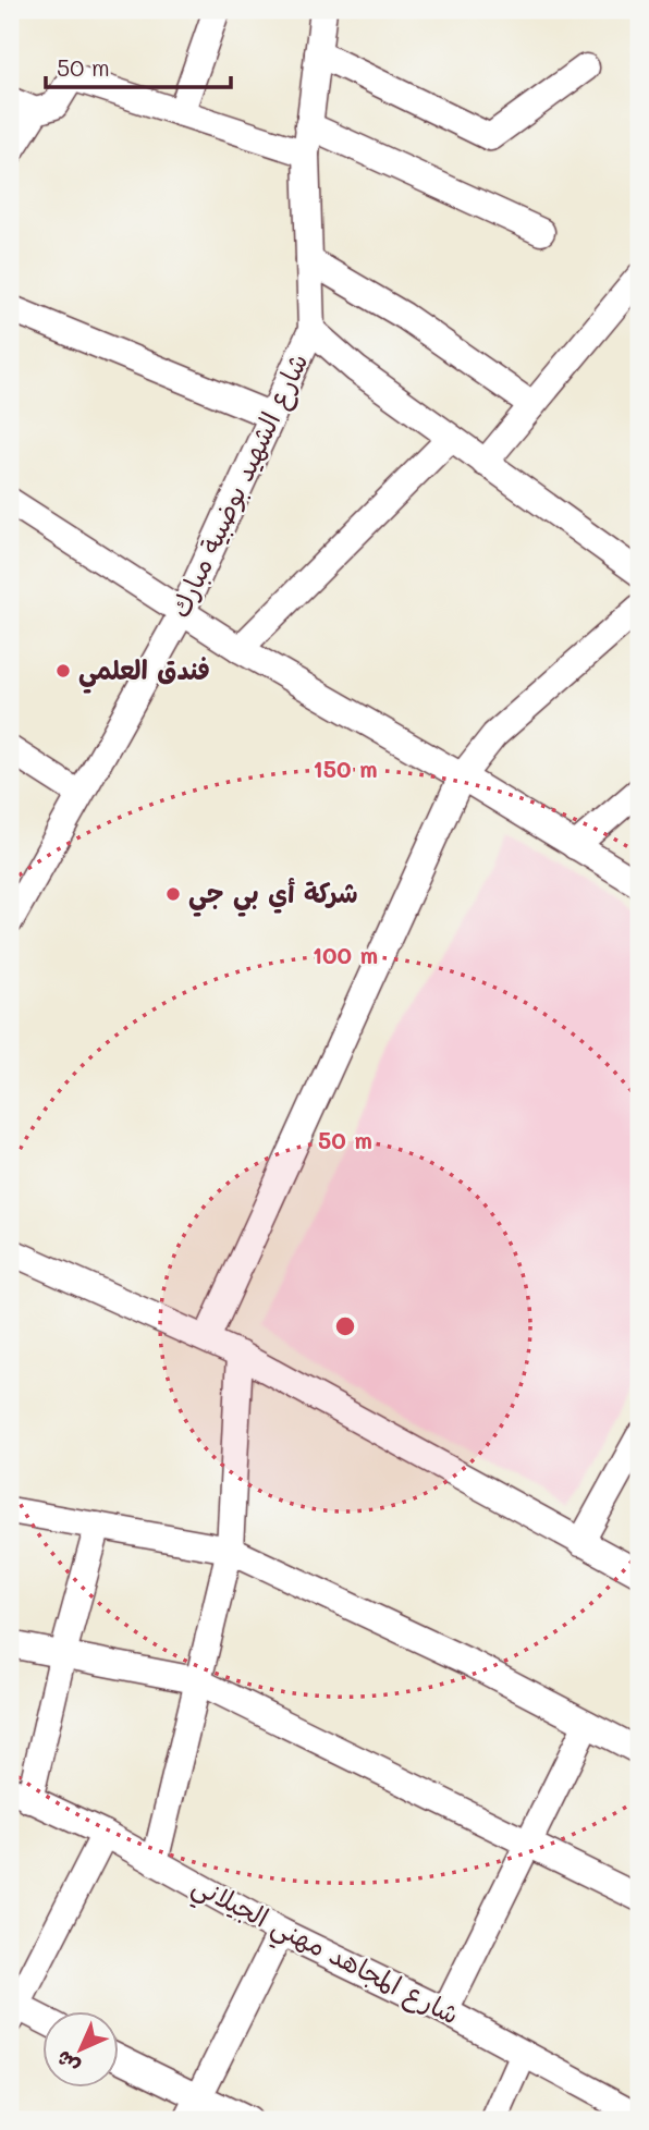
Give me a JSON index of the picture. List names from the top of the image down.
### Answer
{
  "streets": {
    "street": ["شارع الشهيد بوضبية مبارك", "شارع المجاهد مهني الجيلاني"]
  },
  "places": ["فندق العلمي", "شركة أي بي جي"],
  "scale_bar": "50 m",
  "north": "bottom left",
  "rings": ["150 m", "100 m", "50 m"]
}
